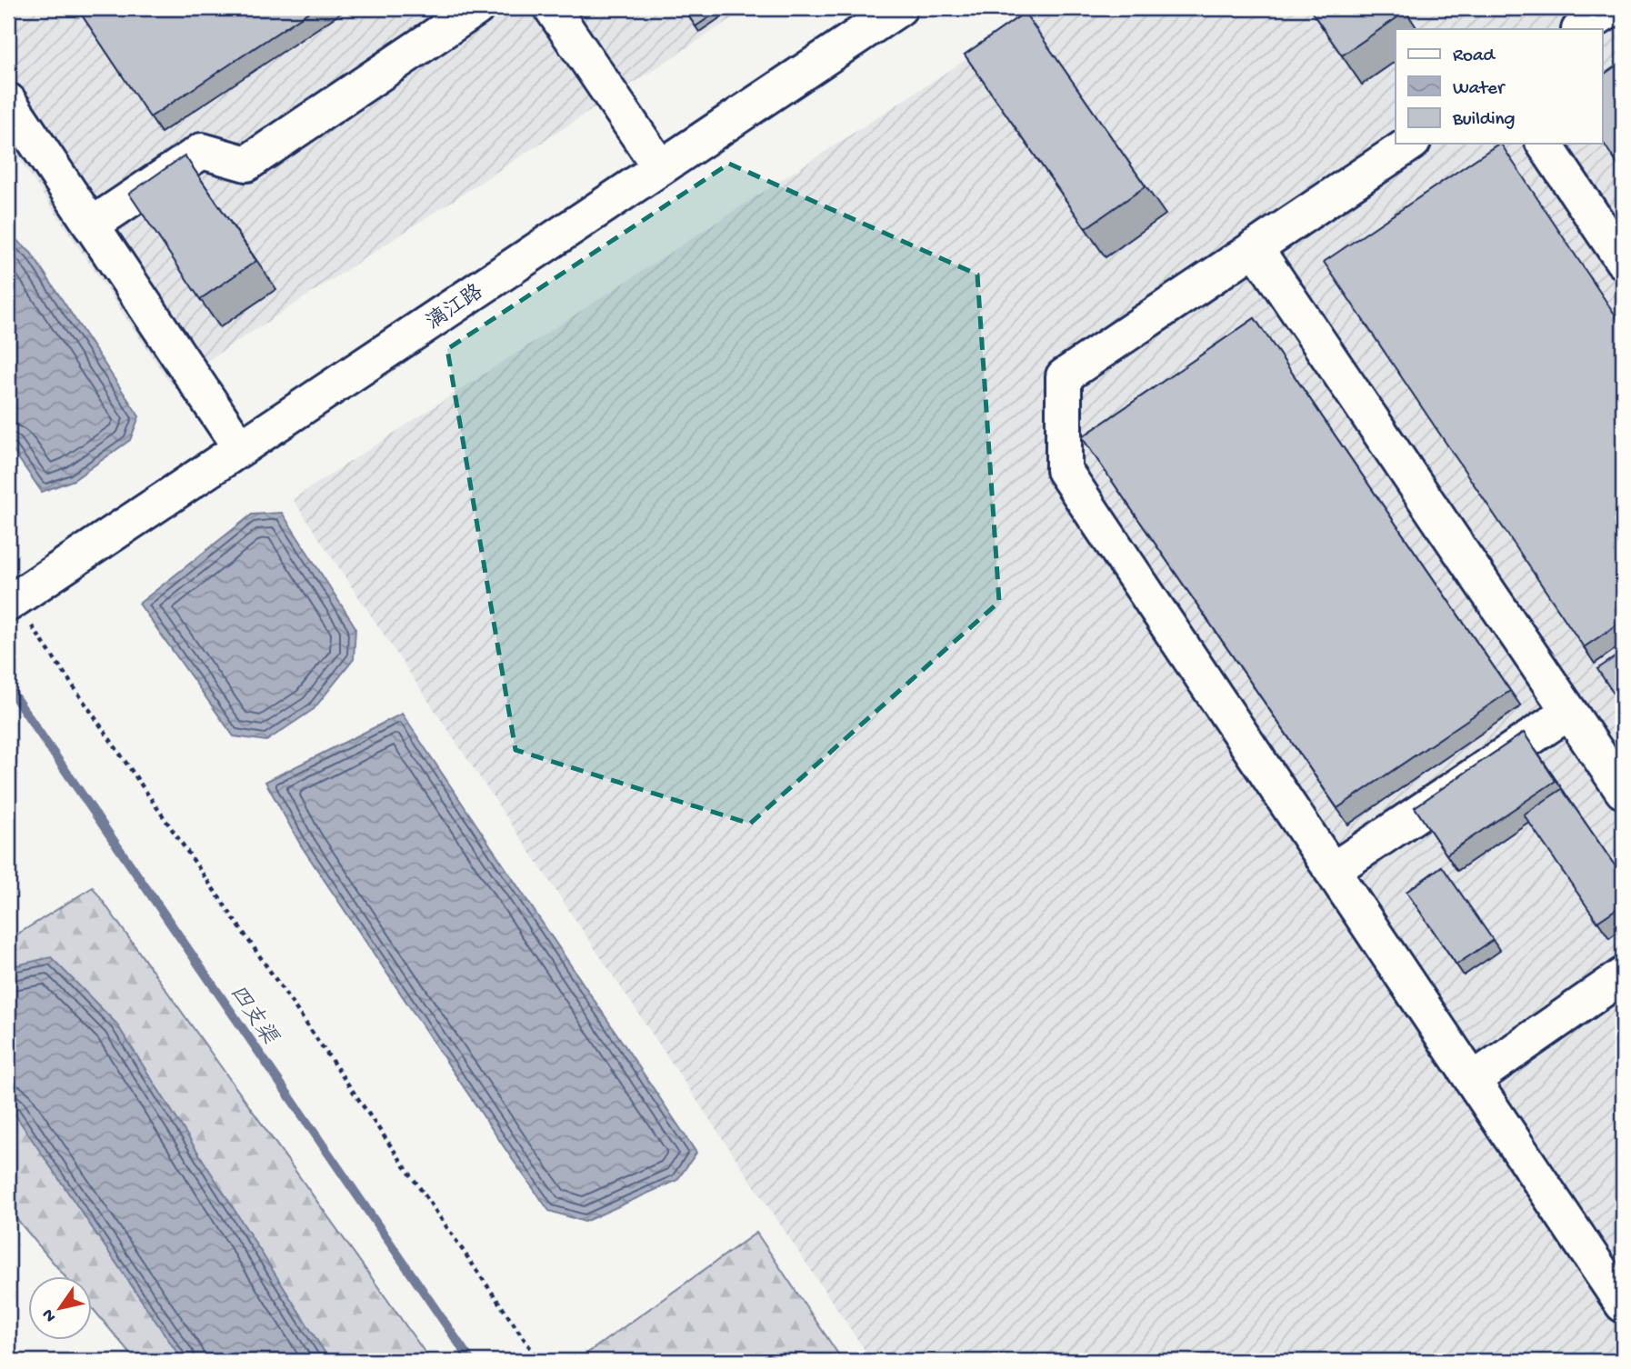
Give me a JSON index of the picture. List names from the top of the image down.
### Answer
{
  "streets": {
    "street": ["漓江路"]
  },
  "water": ["四支渠"],
  "legend": ["Road", "Water", "Building"],
  "north": "bottom left"
}
